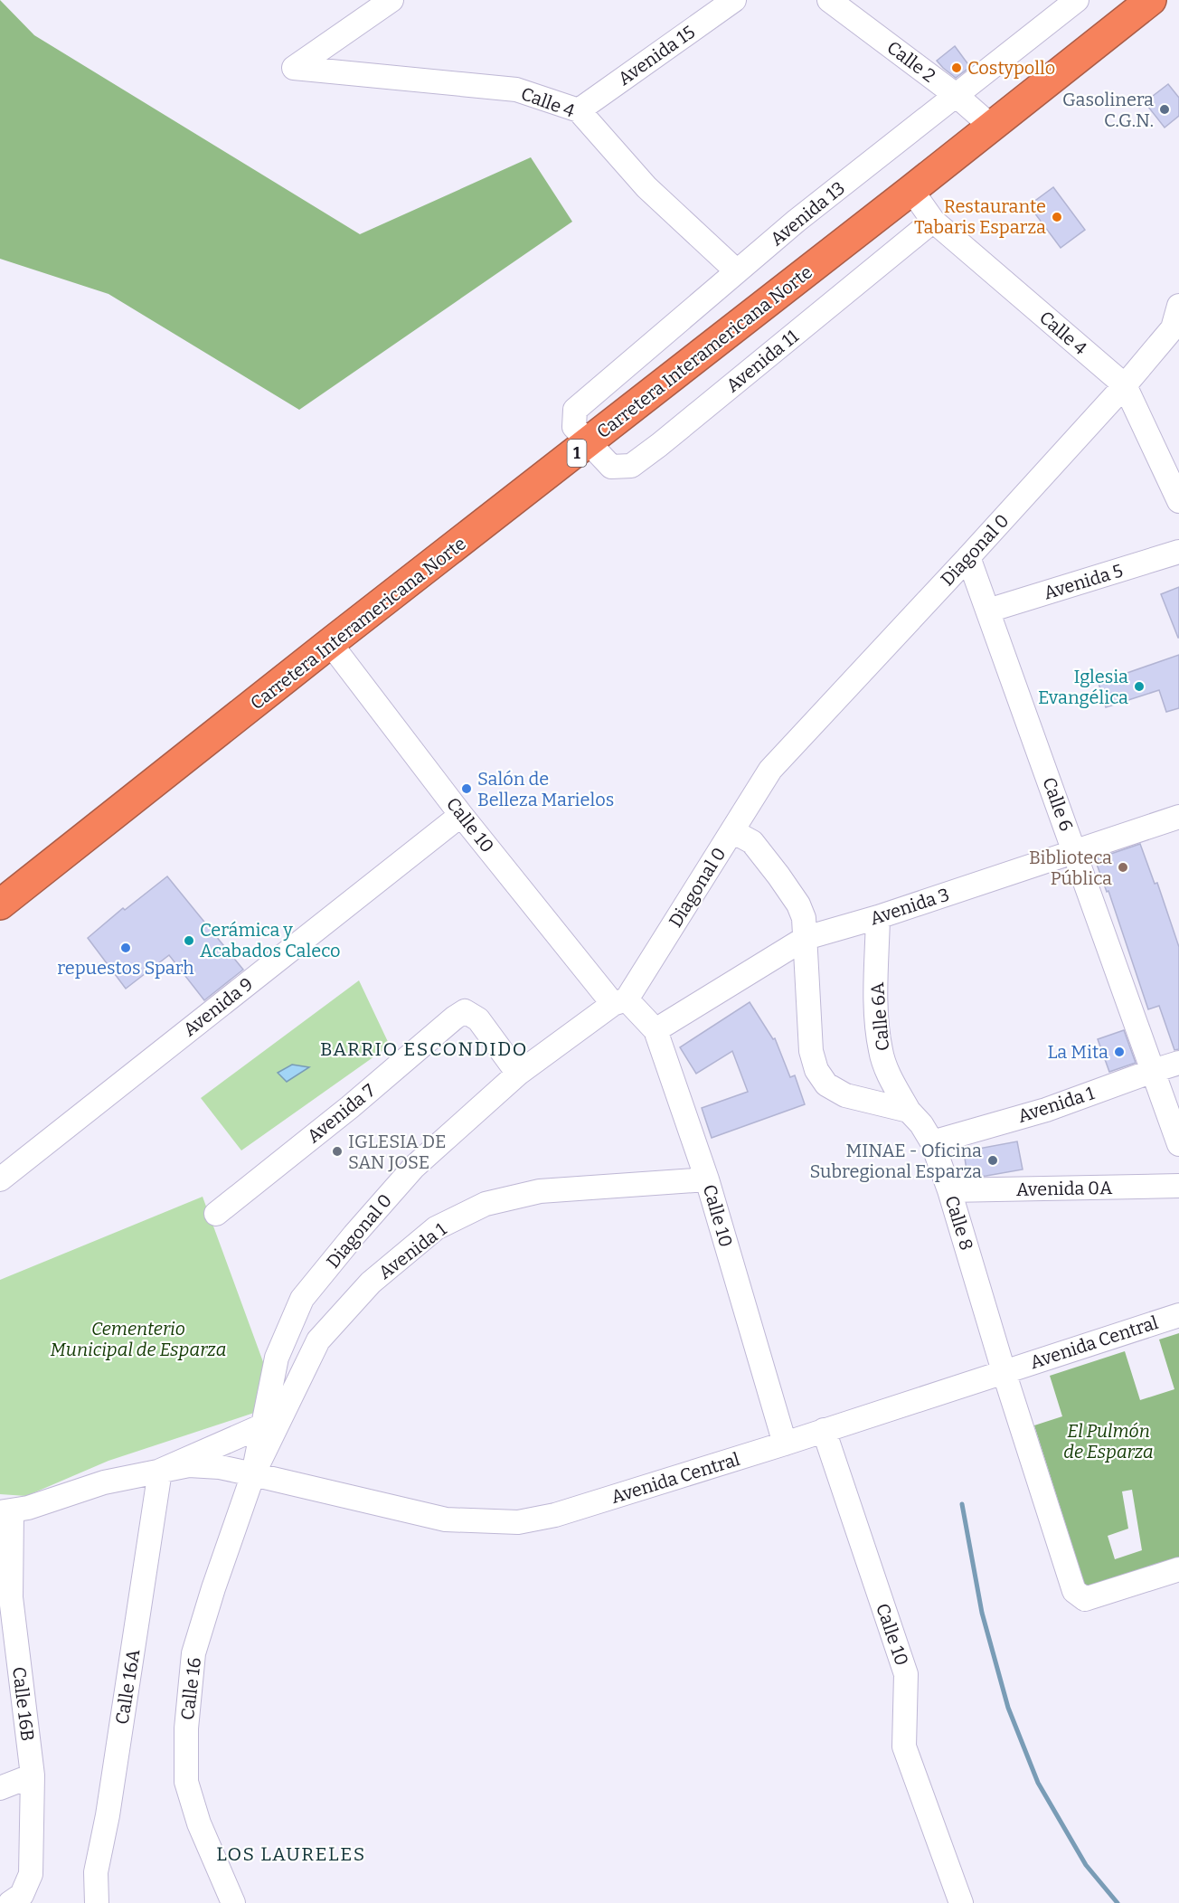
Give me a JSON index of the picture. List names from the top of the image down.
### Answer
{
  "streets": {
    "highway": ["Carretera Interamericana Norte", "1"],
    "street": [
      "Avenida 15",
      "Calle 2",
      "Calle 4",
      "Avenida 13",
      "Avenida 11",
      "Diagonal 0",
      "Avenida 5",
      "Calle 6",
      "Calle 10",
      "Avenida 3",
      "Avenida 9",
      "Calle 6A",
      "Avenida 1",
      "Avenida 7",
      "Avenida 0A",
      "Calle 8",
      "Avenida Central",
      "Calle 16A",
      "Calle 16",
      "Calle 16B"
    ]
  },
  "crossings": [
    ["Avenida 15", "Calle 4"],
    ["Calle 2", "Avenida 13"],
    ["Calle 2", "Carretera Interamericana Norte"],
    ["Calle 4", "Avenida 13"],
    ["Calle 4", "Carretera Interamericana Norte"],
    ["Calle 4", "Avenida 11"],
    ["Calle 4", "Diagonal 0"],
    ["Avenida 13", "Carretera Interamericana Norte"],
    ["Avenida 13", "Avenida 11"],
    ["Carretera Interamericana Norte", "Avenida 11"],
    ["Carretera Interamericana Norte", "Calle 10"],
    ["Diagonal 0", "Calle 6"],
    ["Diagonal 0", "Calle 10"],
    ["Diagonal 0", "Avenida 1"],
    ["Diagonal 0", "Avenida 7"],
    ["Diagonal 0", "Avenida Central"],
    ["Diagonal 0", "Calle 16"],
    ["Avenida 5", "Calle 6"],
    ["Calle 6", "Avenida 3"],
    ["Calle 6", "Avenida 1"],
    ["Calle 10", "Avenida 3"],
    ["Calle 10", "Avenida 9"],
    ["Calle 10", "Avenida 1"],
    ["Calle 10", "Avenida Central"],
    ["Avenida 3", "Calle 6A"],
    ["Calle 6A", "Calle 8"],
    ["Avenida 1", "Calle 8"],
    ["Avenida 1", "Avenida Central"],
    ["Avenida 1", "Calle 16"],
    ["Avenida 0A", "Calle 8"],
    ["Calle 8", "Avenida Central"],
    ["Avenida Central", "Calle 16A"],
    ["Avenida Central", "Calle 16"],
    ["Avenida Central", "Calle 16B"]
  ],
  "districts": ["BARRIO ESCONDIDO", "LOS LAURELES"],
  "parks": ["Cementerio Municipal de Esparza", "El Pulmón de Esparza"],
  "places": [
    "Costypollo",
    "Gasolinera C.G.N.",
    "Restaurante Tabaris Esparza",
    "Iglesia Evangélica",
    "Salón de Belleza Marielos",
    "Biblioteca Pública",
    "Cerámica y Acabados Caleco",
    "repuestos Sparh",
    "La Mita",
    "IGLESIA DE SAN JOSE",
    "MINAE - Oficina Subregional Esparza"
  ]
}
